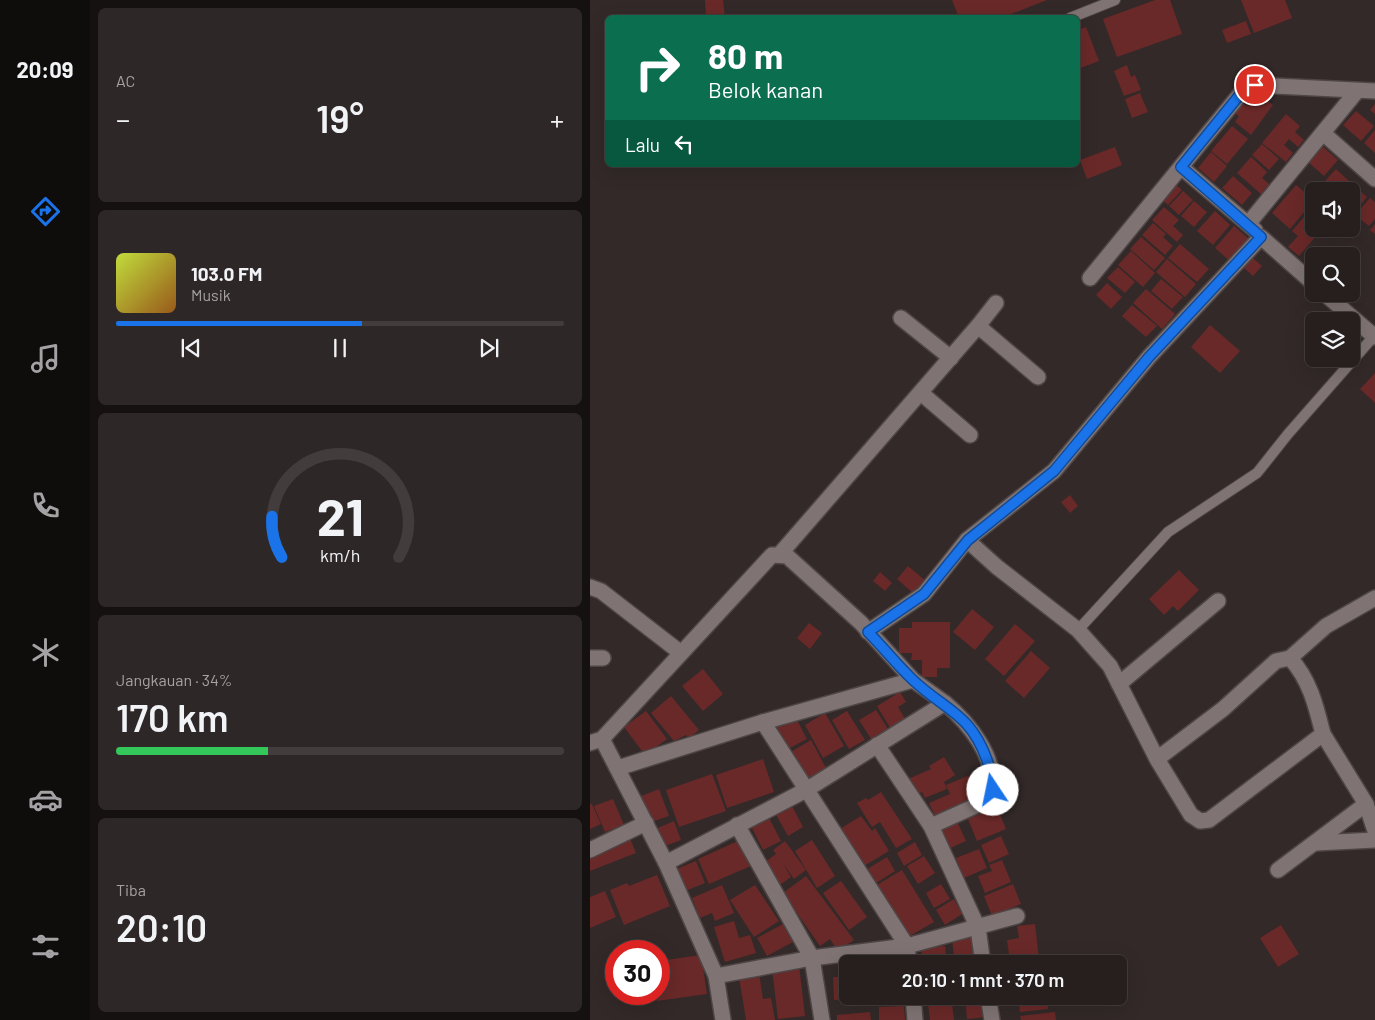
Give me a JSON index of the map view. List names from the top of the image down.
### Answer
{
  "page": {
    "tabs": "20:09",
    "tile": [
      "AC",
      ["Jangkauan · 34%", "170 km"],
      ["Tiba", "20:10"]
    ],
    "turn": ["80 m", "Belok kanan"],
    "heat": ["−", "19°", "+"],
    "then": "Lalu",
    "song": ["103.0 FM", "Musik"],
    "limit": "30",
    "trip": "20:10 · 1 mnt · 370 m",
    "gauge": ["21", "km/h"]
  }
}
